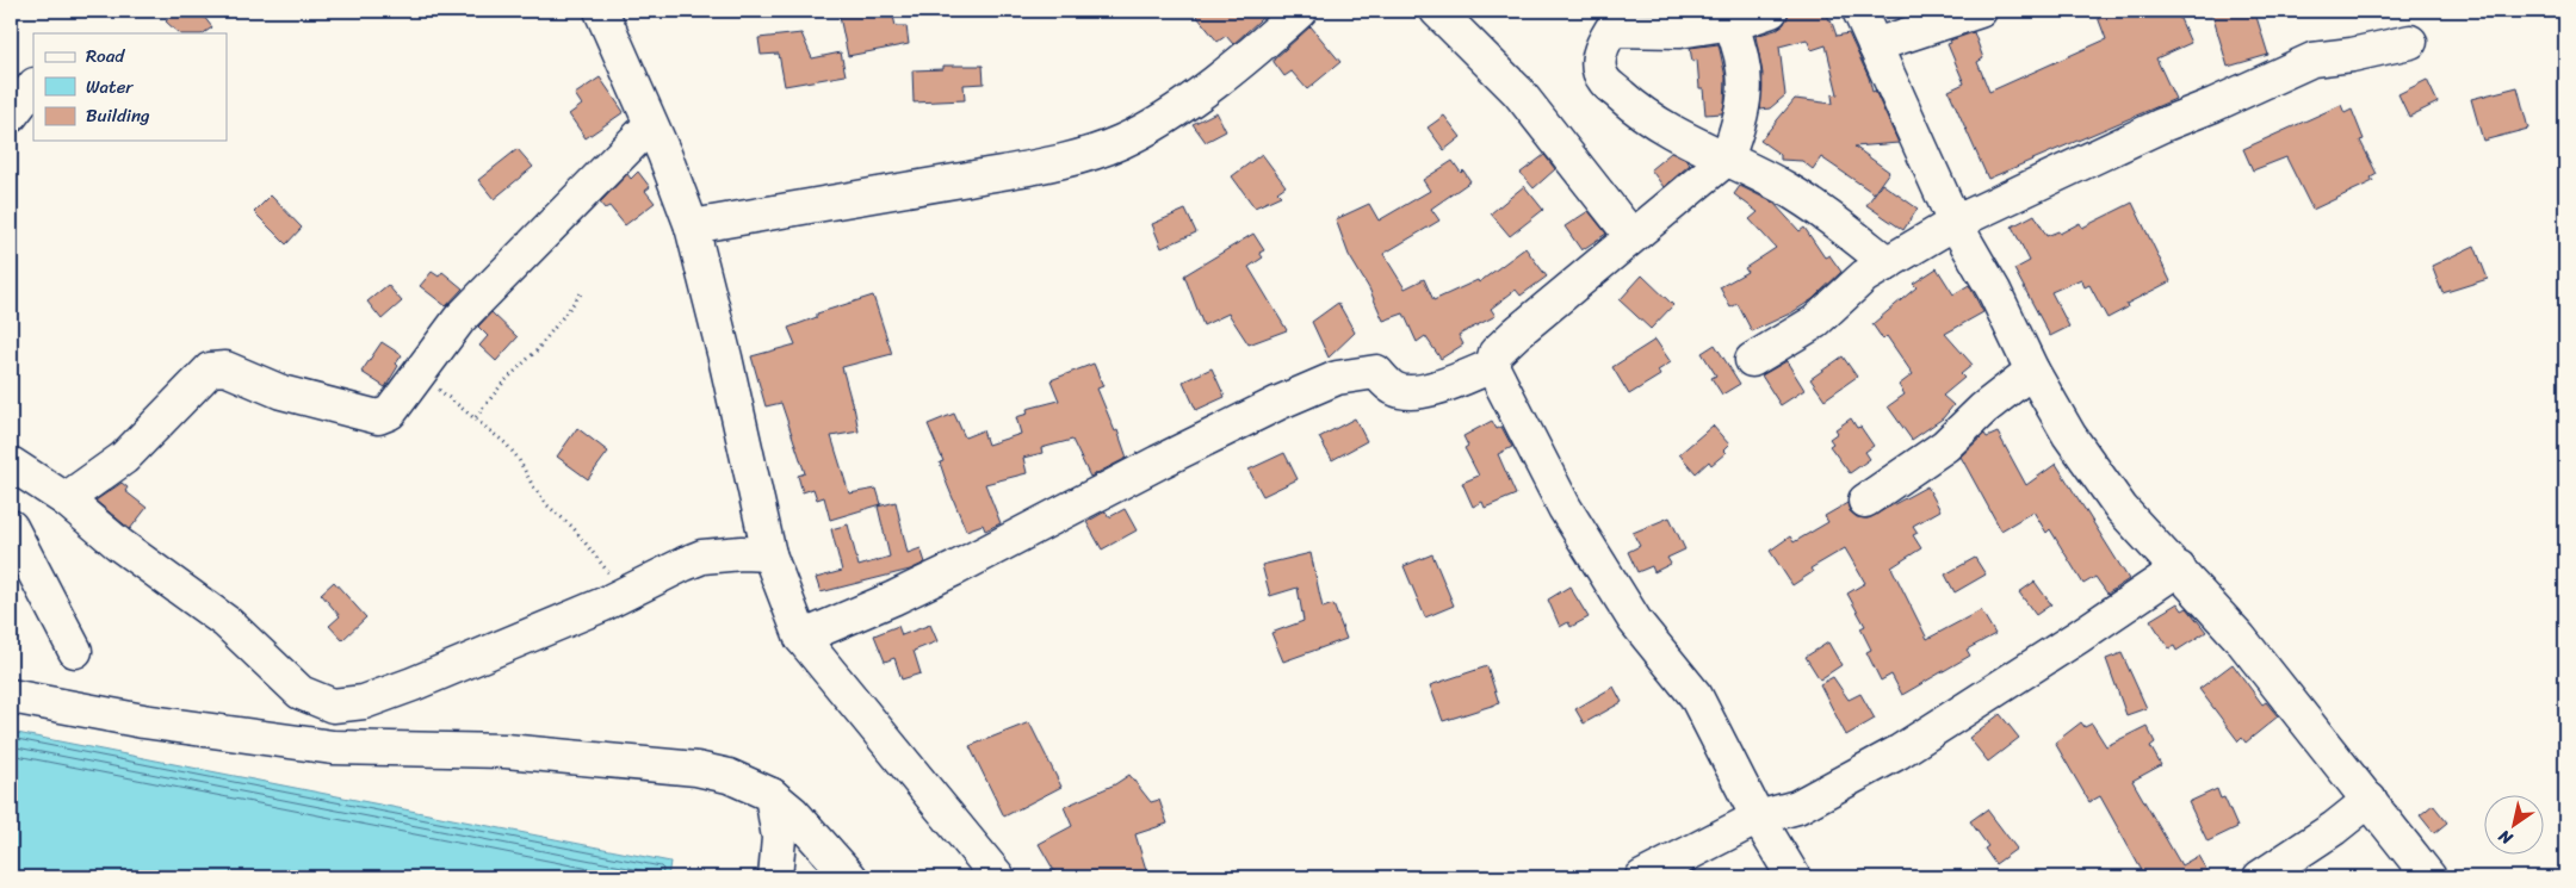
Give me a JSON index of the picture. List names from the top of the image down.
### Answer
{
  "legend": ["Road", "Water", "Building"],
  "north": "bottom left"
}
